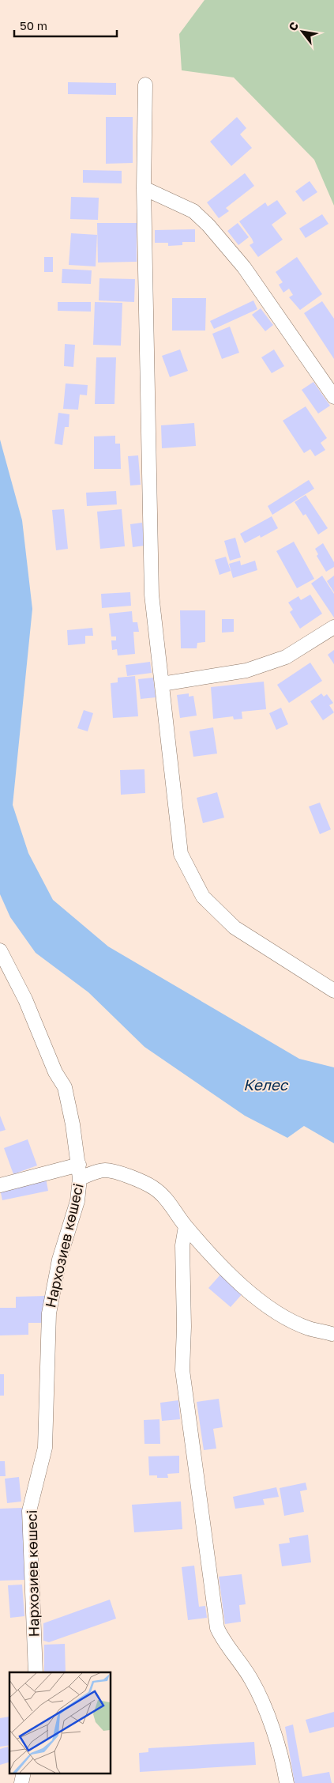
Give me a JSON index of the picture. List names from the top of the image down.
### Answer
{
  "streets": {
    "street": ["Нархозиев көшесі"]
  },
  "water": ["Келес"],
  "scale_bar": "50 m",
  "north": "top left"
}
